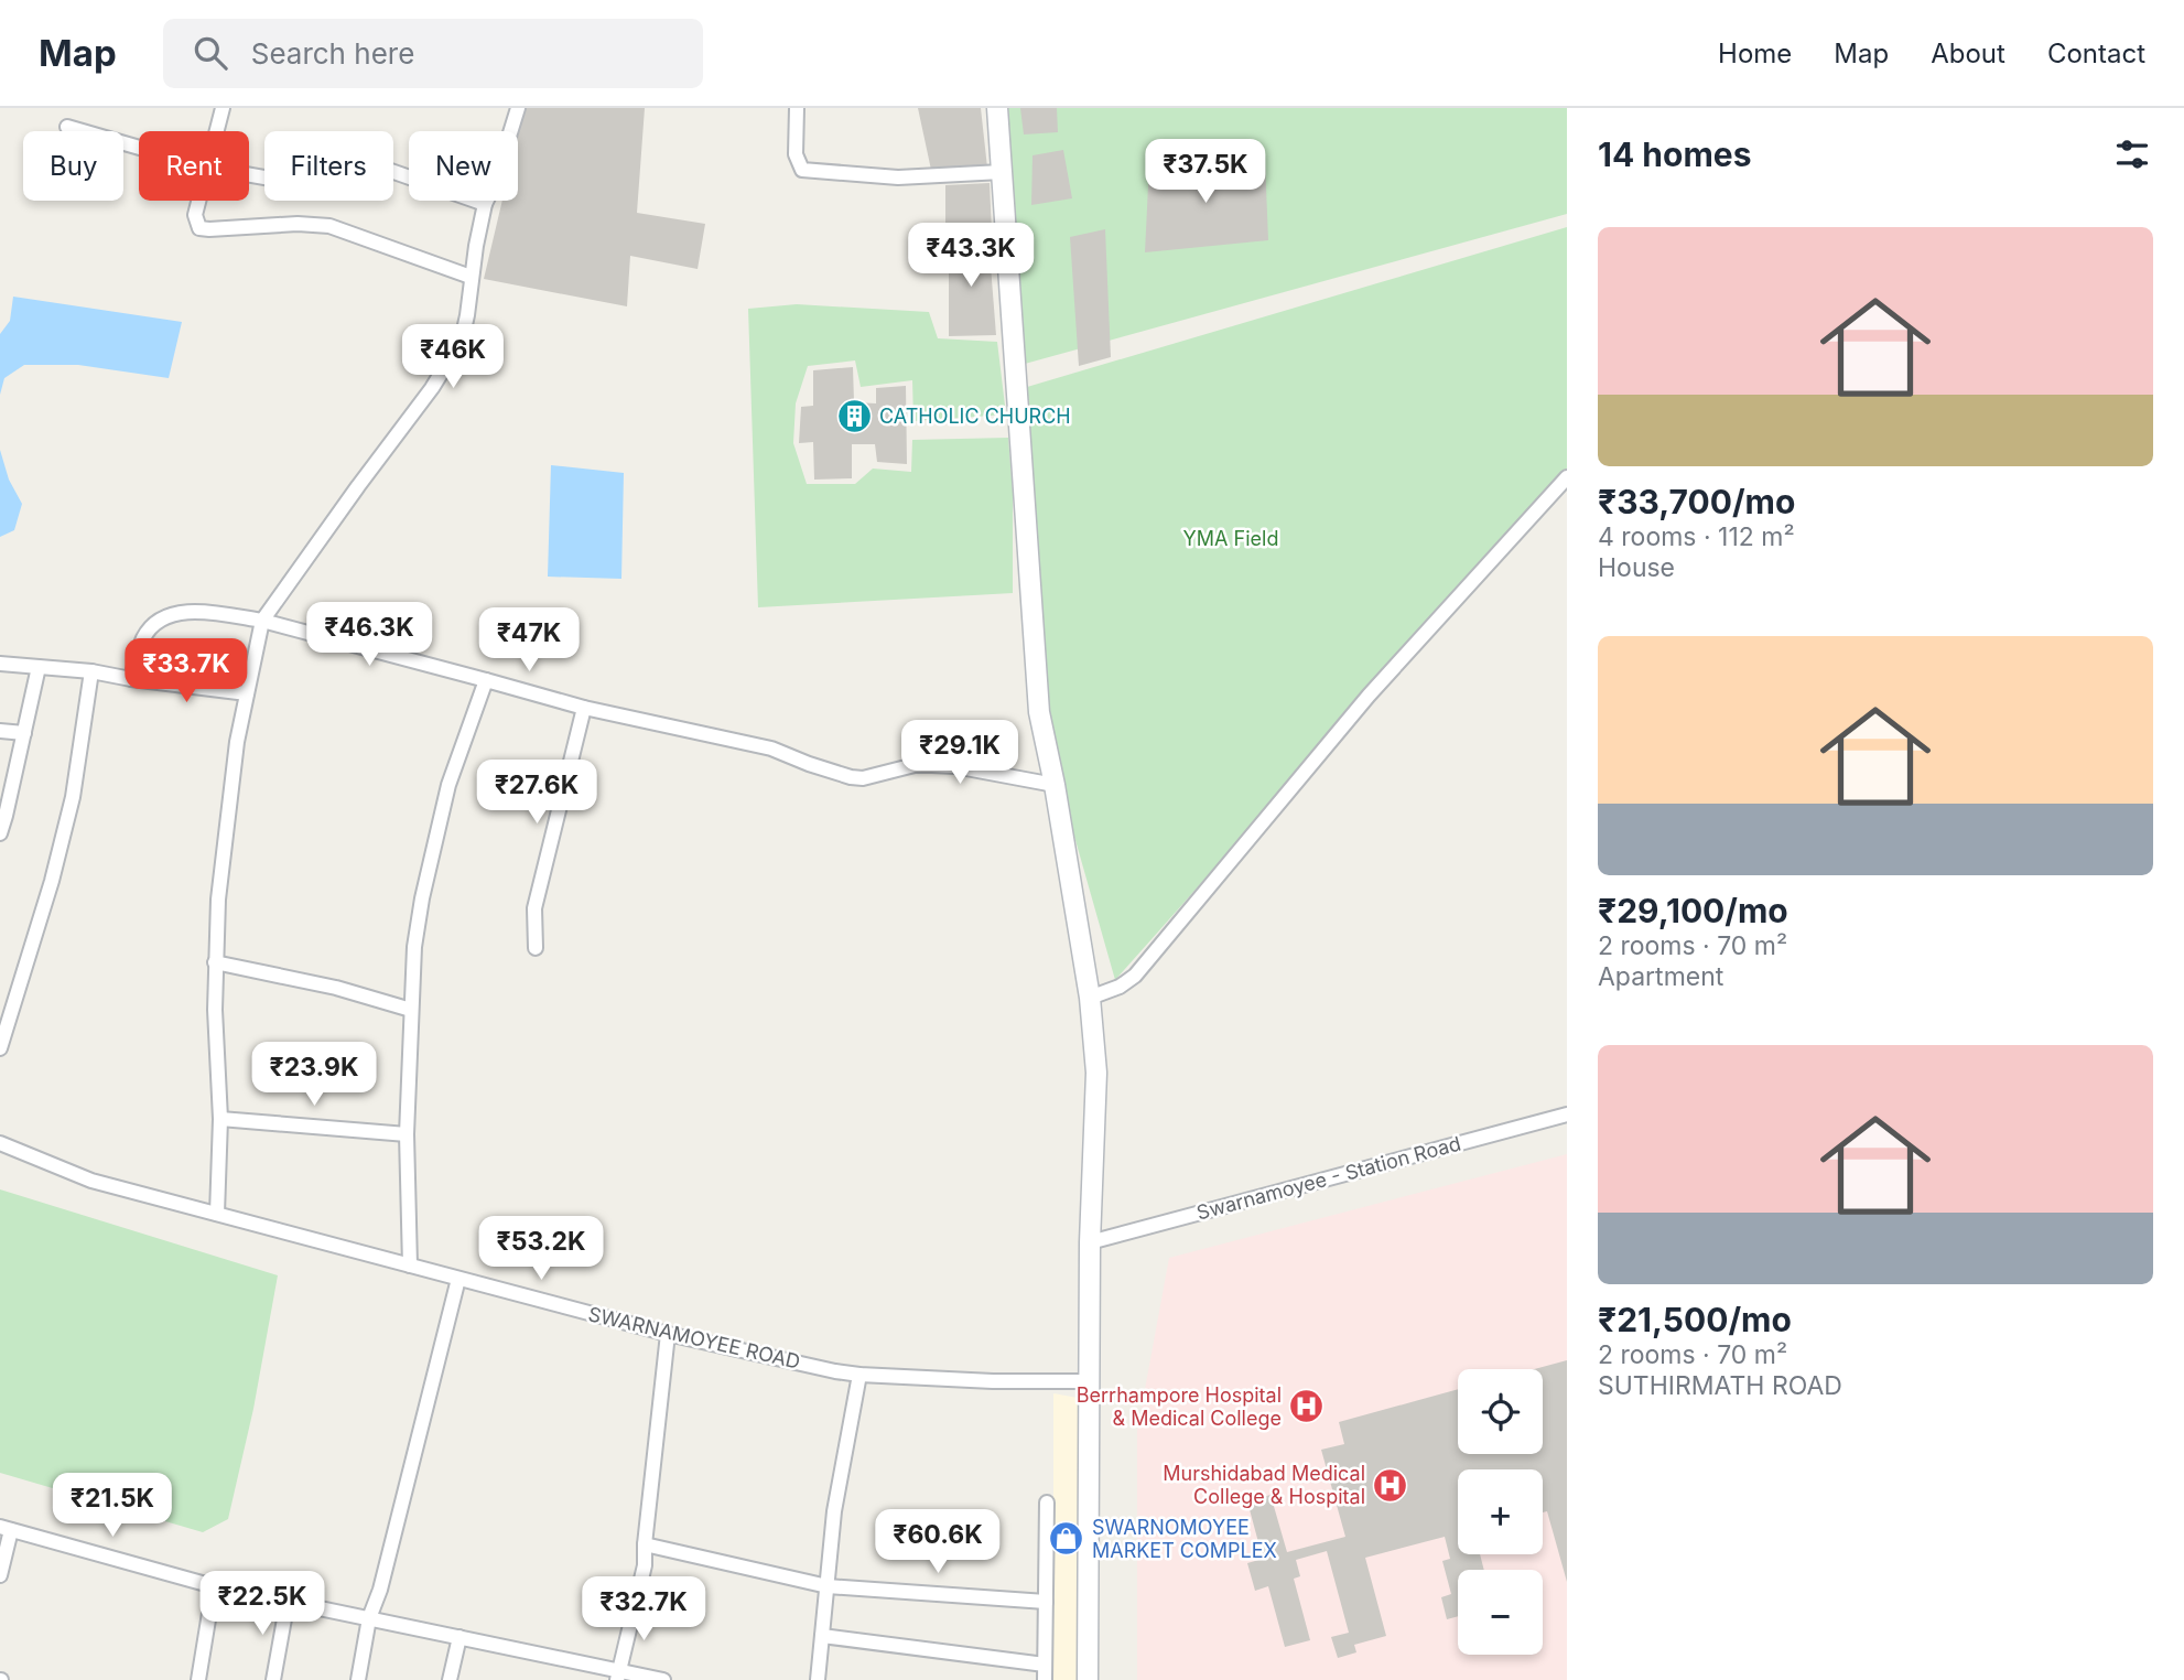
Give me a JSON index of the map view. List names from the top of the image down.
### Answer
{
  "streets": {
    "street": ["Swarnamoyee - Station Road", "SWARNAMOYEE ROAD"]
  },
  "parks": ["YMA Field"],
  "places": {
    "building": ["CATHOLIC CHURCH"],
    "hospital": ["Berrhampore Hospital & Medical College", "Murshidabad Medical College & Hospital"],
    "shop": ["SWARNOMOYEE MARKET COMPLEX"]
  },
  "page": {
    "header": "Map",
    "search": "Search here",
    "nav": [
      "Home",
      "Map",
      "About",
      "Contact"
    ],
    "heading": "14 homes",
    "chip": [
      "Buy",
      "Rent",
      "Filters",
      "New"
    ],
    "price": [
      "₹37.5K",
      "₹43.3K",
      "₹46K",
      "₹46.3K",
      "₹47K",
      "₹33.7K",
      "₹29.1K",
      "₹27.6K",
      "₹23.9K",
      "₹53.2K",
      "₹21.5K",
      "₹60.6K",
      "₹22.5K",
      "₹32.7K"
    ],
    "list": [
      {
        "name": "₹33,700/mo",
        "note": "4 rooms · 112 m² · House"
      },
      {
        "name": "₹29,100/mo",
        "note": "2 rooms · 70 m² · Apartment"
      },
      {
        "name": "₹21,500/mo",
        "note": "2 rooms · 70 m² · SUTHIRMATH ROAD"
      }
    ],
    "map_buttons": ["+", "−"]
  }
}
